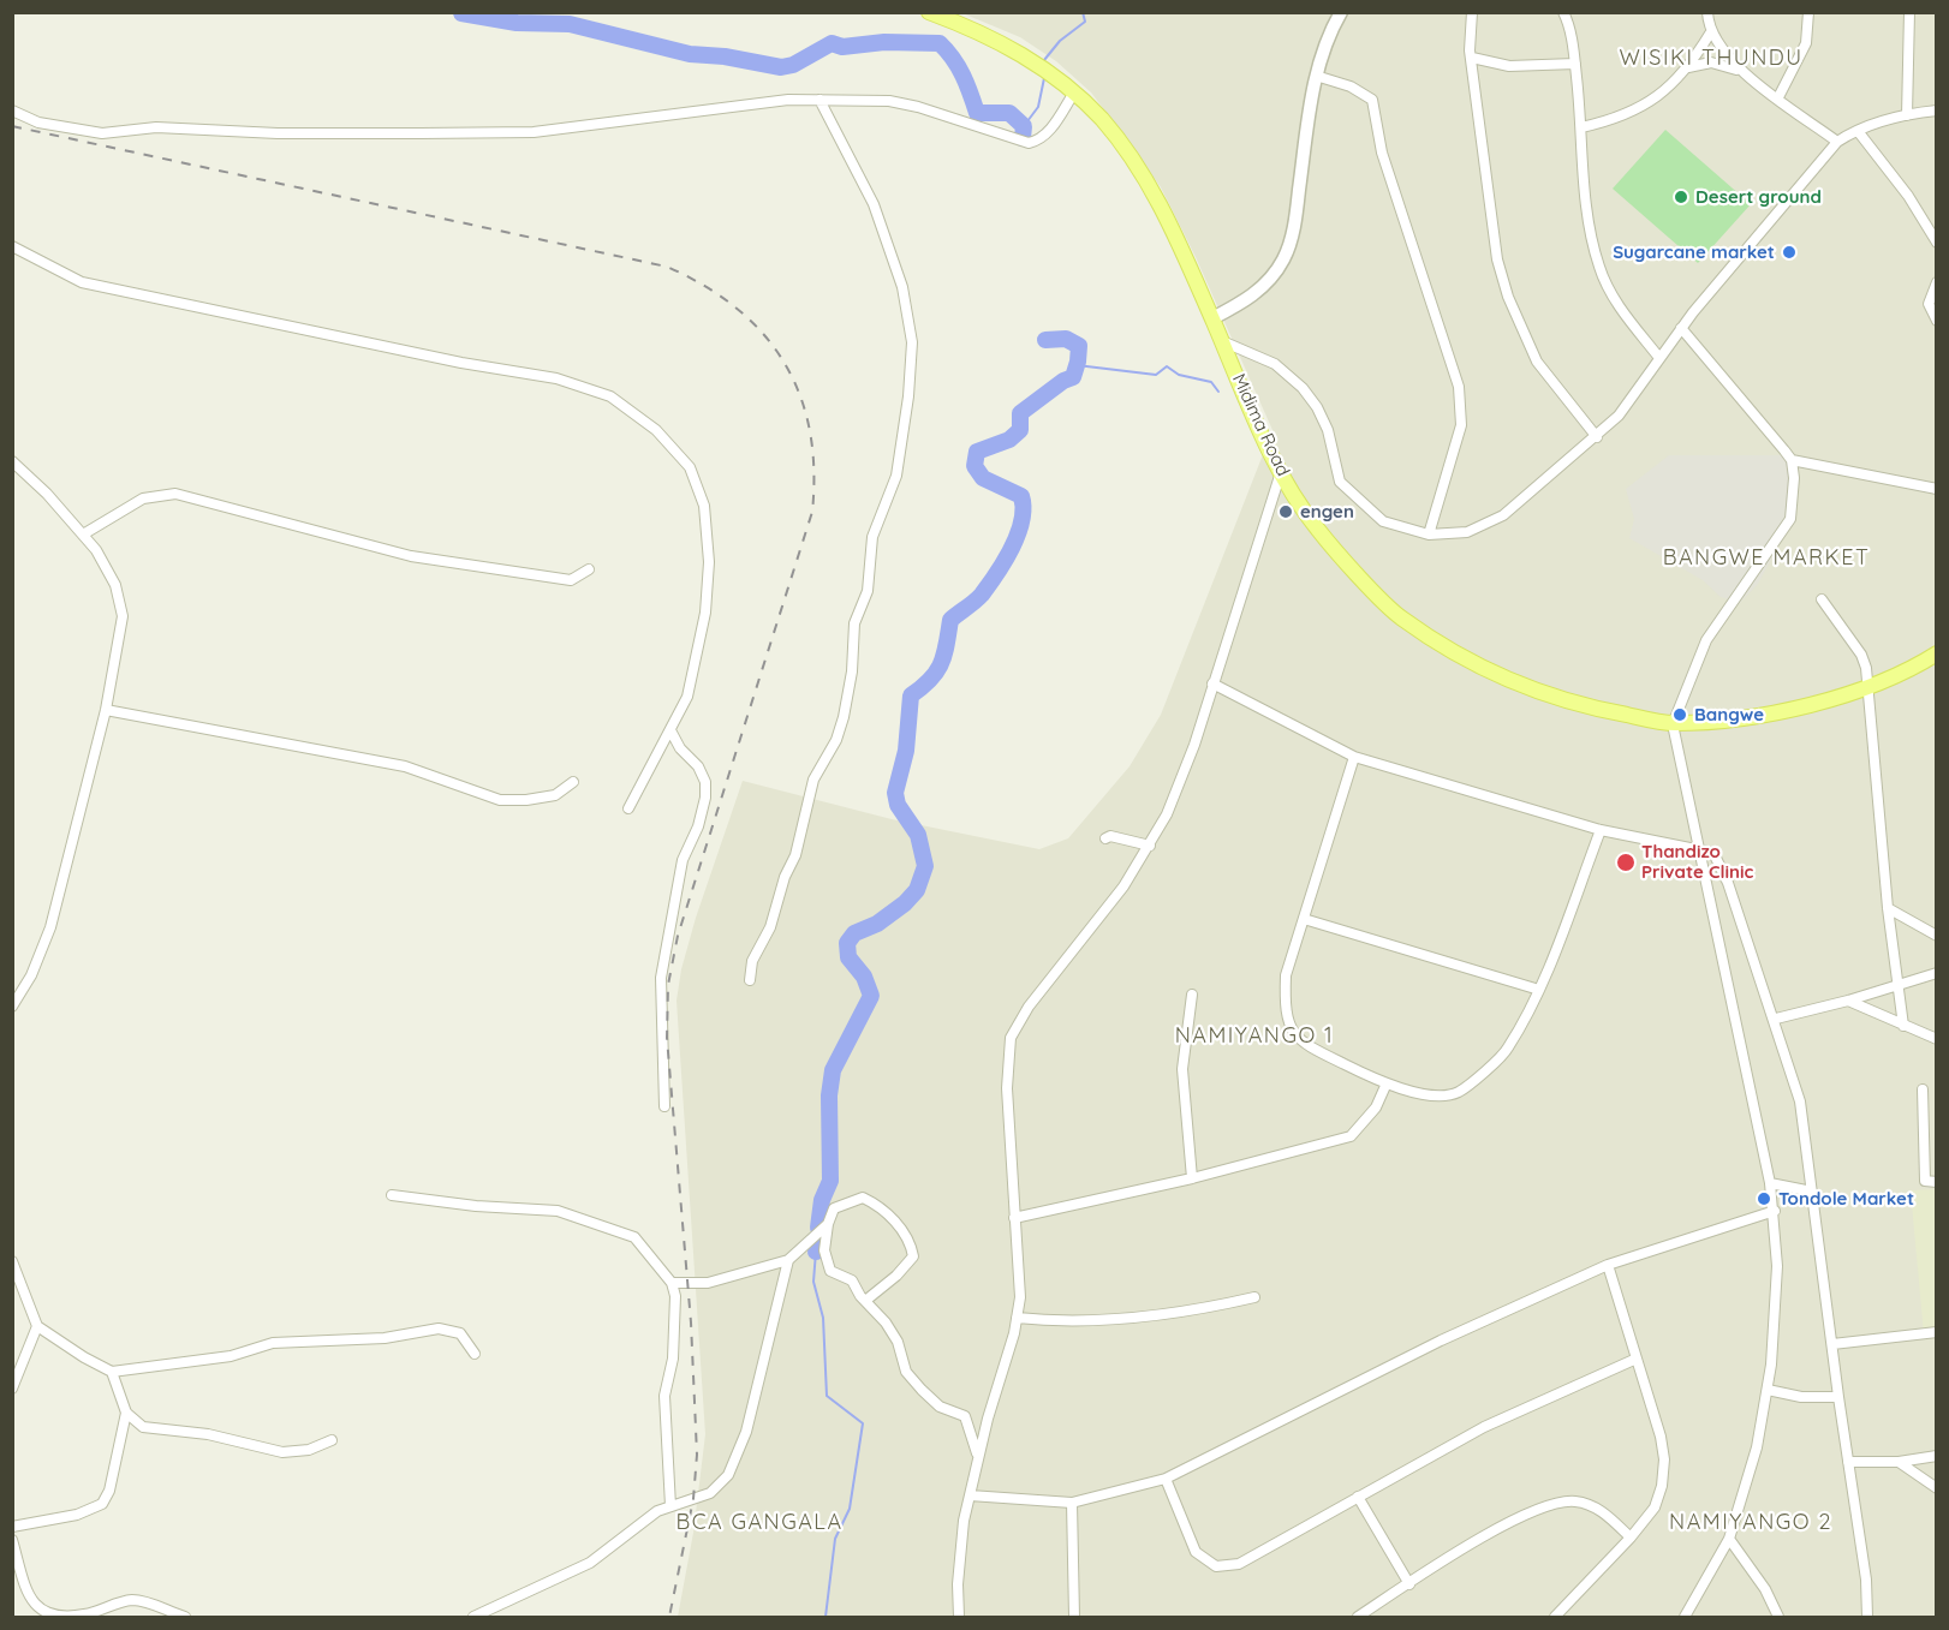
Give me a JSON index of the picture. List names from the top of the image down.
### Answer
{
  "streets": {
    "main road": ["Midima Road"]
  },
  "districts": [
    "WISIKI THUNDU",
    "BANGWE MARKET",
    "NAMIYANGO 1",
    "BCA GANGALA",
    "NAMIYANGO 2"
  ],
  "places": [
    "Desert ground",
    "Sugarcane market",
    "engen",
    "Bangwe",
    "Thandizo Private Clinic",
    "Tondole Market"
  ]
}
